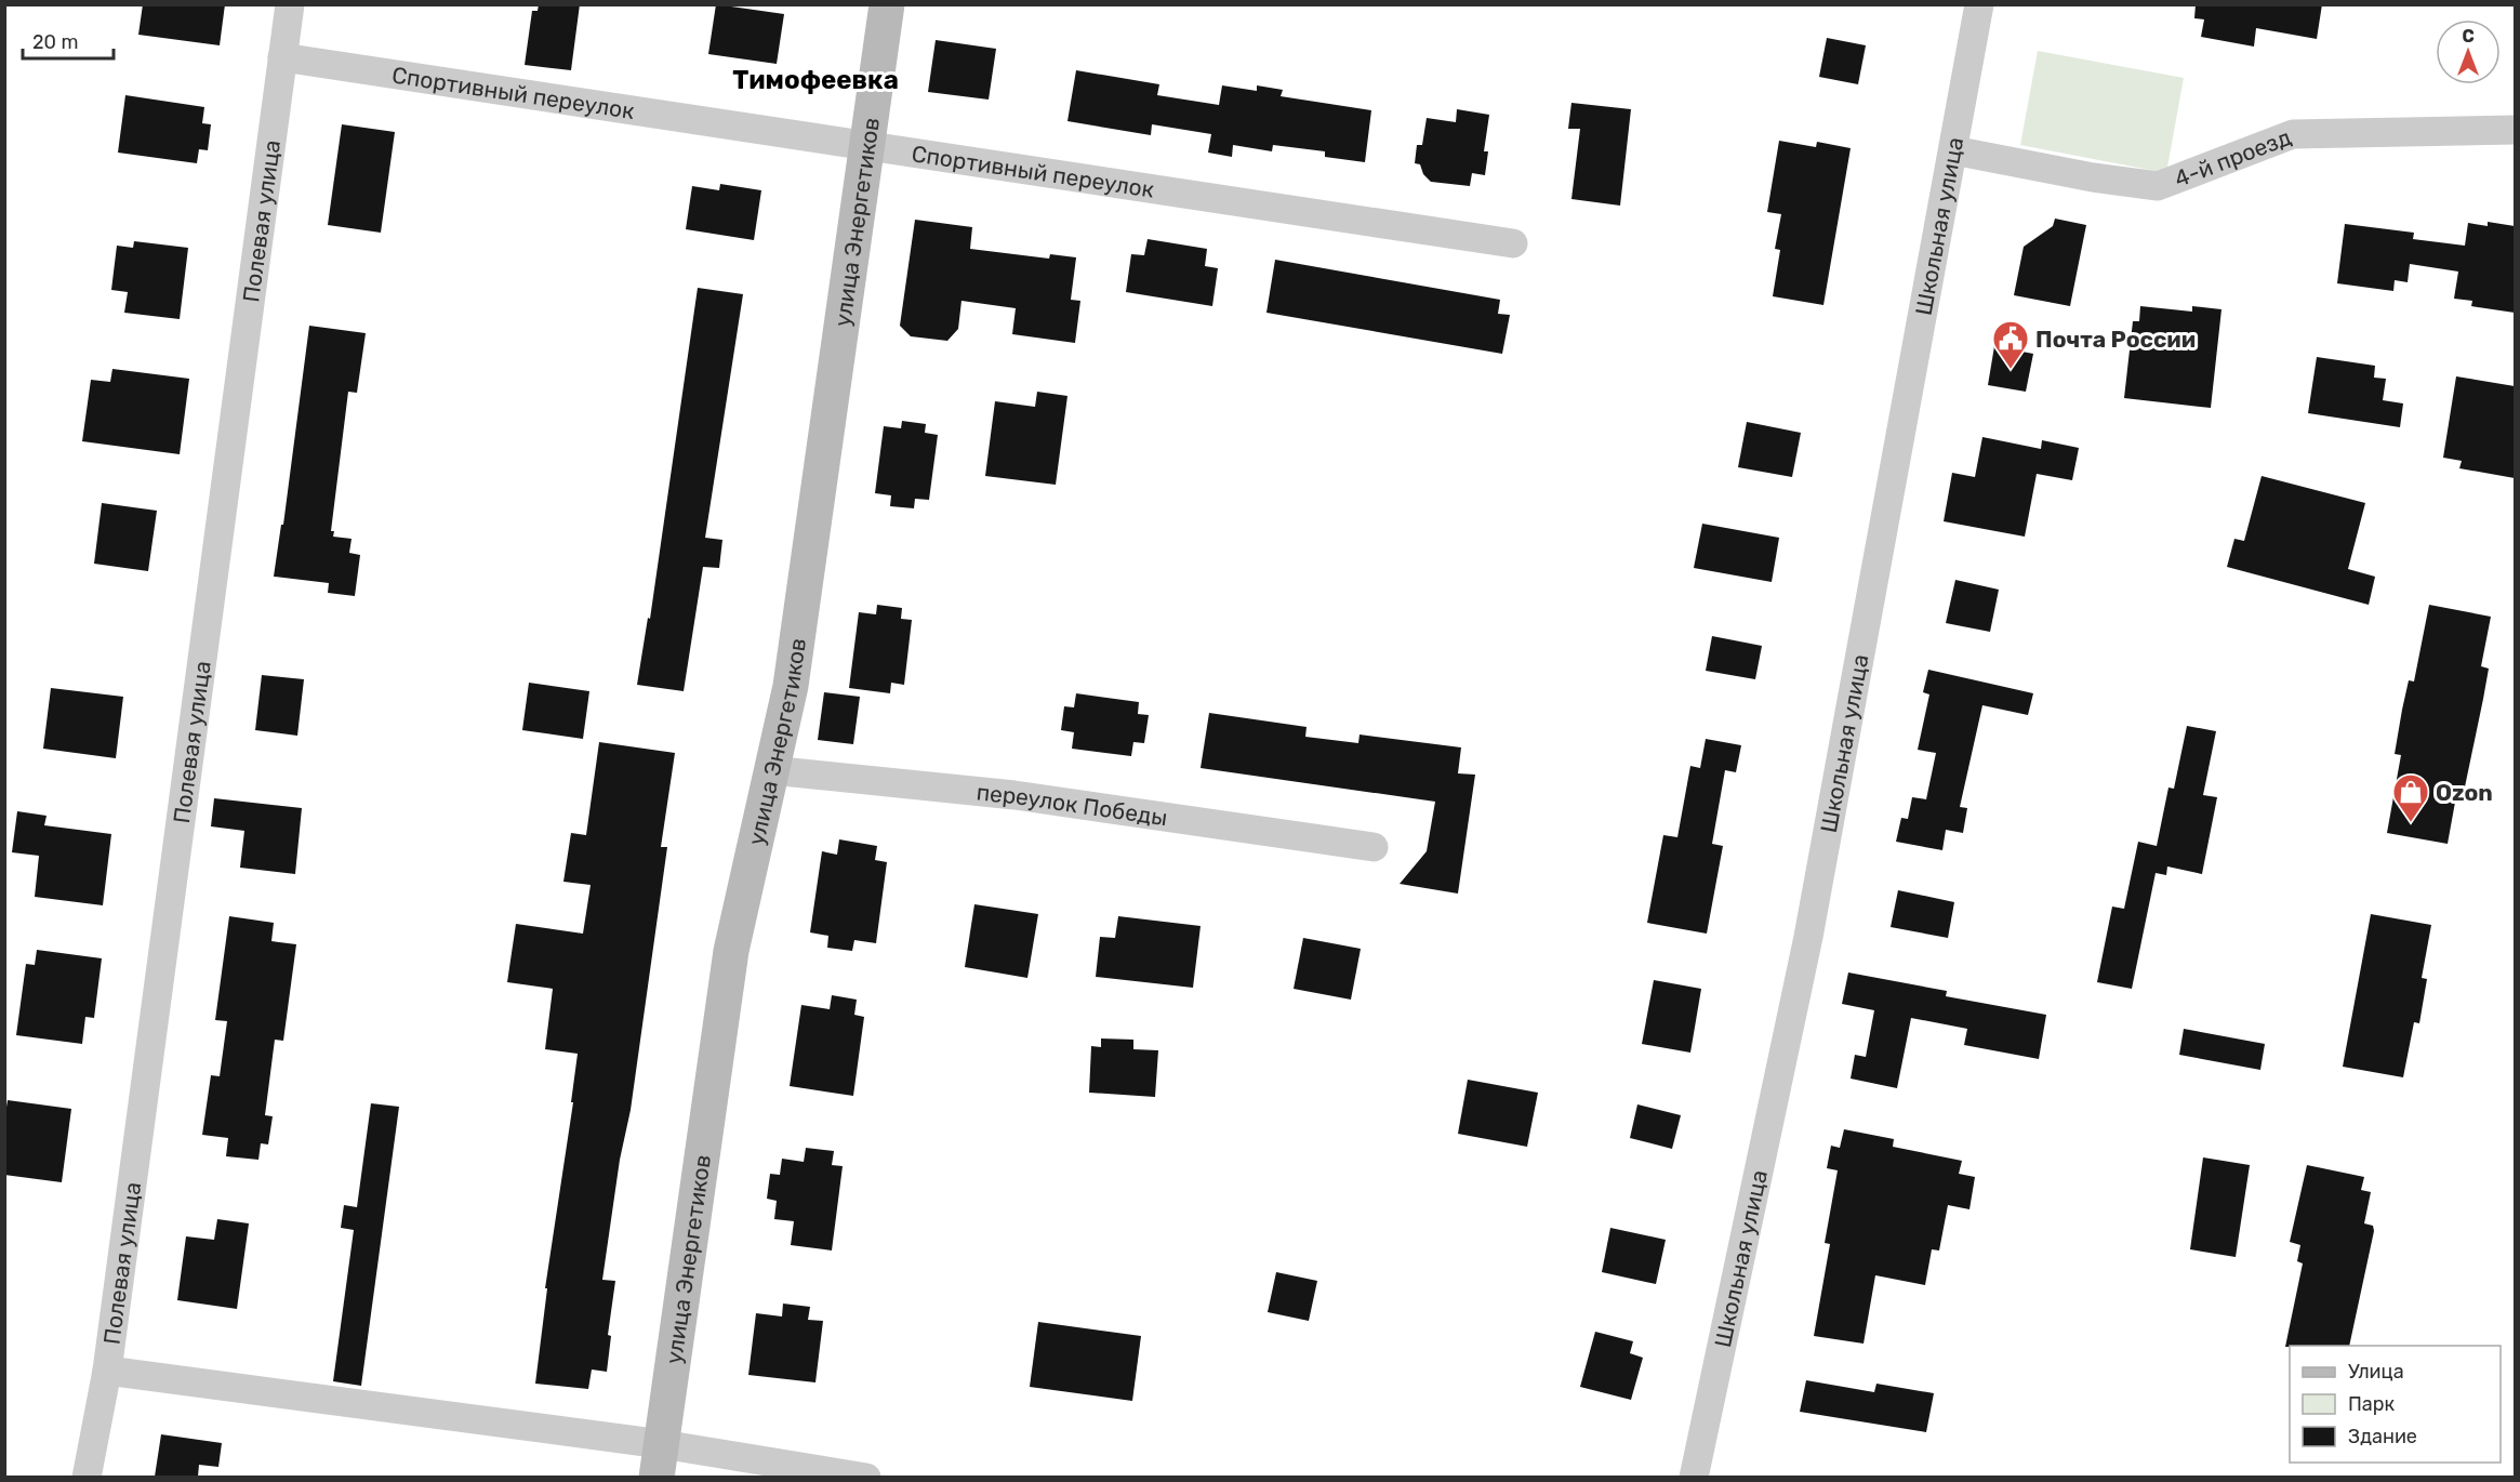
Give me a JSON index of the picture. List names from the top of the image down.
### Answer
{
  "streets": {
    "street": [
      "Спортивный переулок",
      "4-й проезд",
      "Полевая улица",
      "улица Энергетиков",
      "Школьная улица",
      "переулок Победы"
    ]
  },
  "crossings": [
    ["Спортивный переулок", "Полевая улица"],
    ["Спортивный переулок", "улица Энергетиков"],
    ["4-й проезд", "Школьная улица"],
    ["улица Энергетиков", "переулок Победы"]
  ],
  "districts": ["Тимофеевка"],
  "places": {
    "public building": ["Почта России"],
    "shop": ["Ozon"]
  },
  "legend": ["Улица", "Парк", "Здание"],
  "scale_bar": "20 m",
  "north": "top"
}
